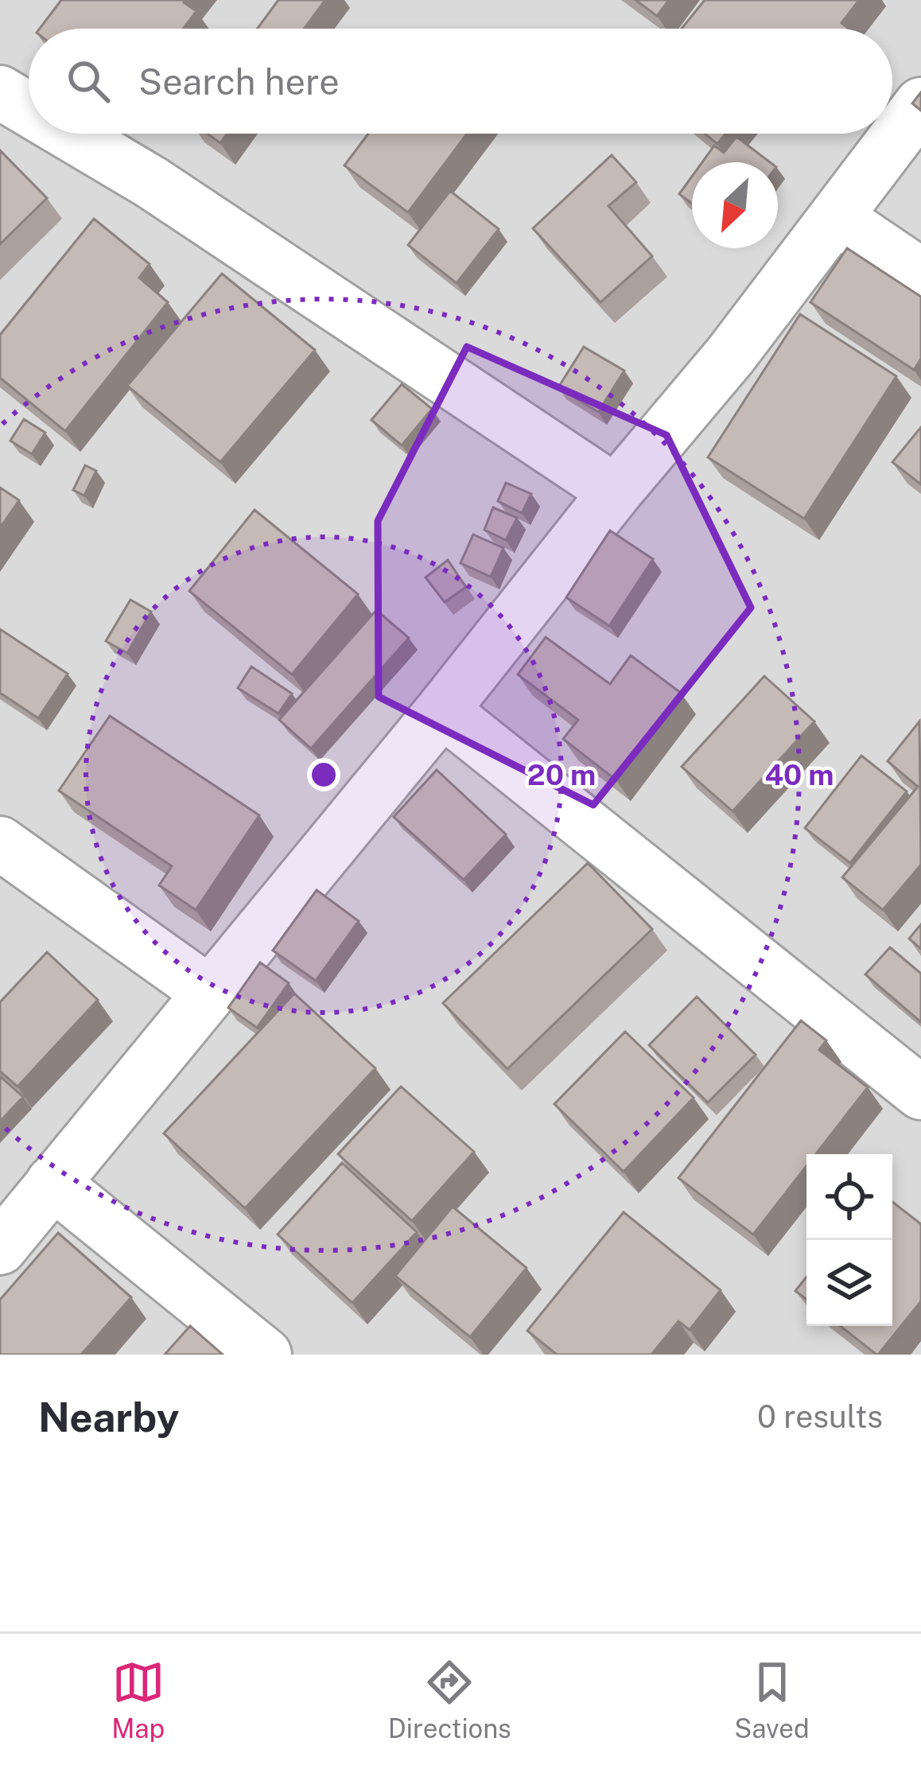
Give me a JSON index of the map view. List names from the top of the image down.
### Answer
{
  "north": "bottom left",
  "page": {
    "search": "Search here",
    "heading": ["Nearby", "0 results"],
    "nav": ["Map", "Directions", "Saved"]
  },
  "rings": ["20 m", "40 m"]
}
